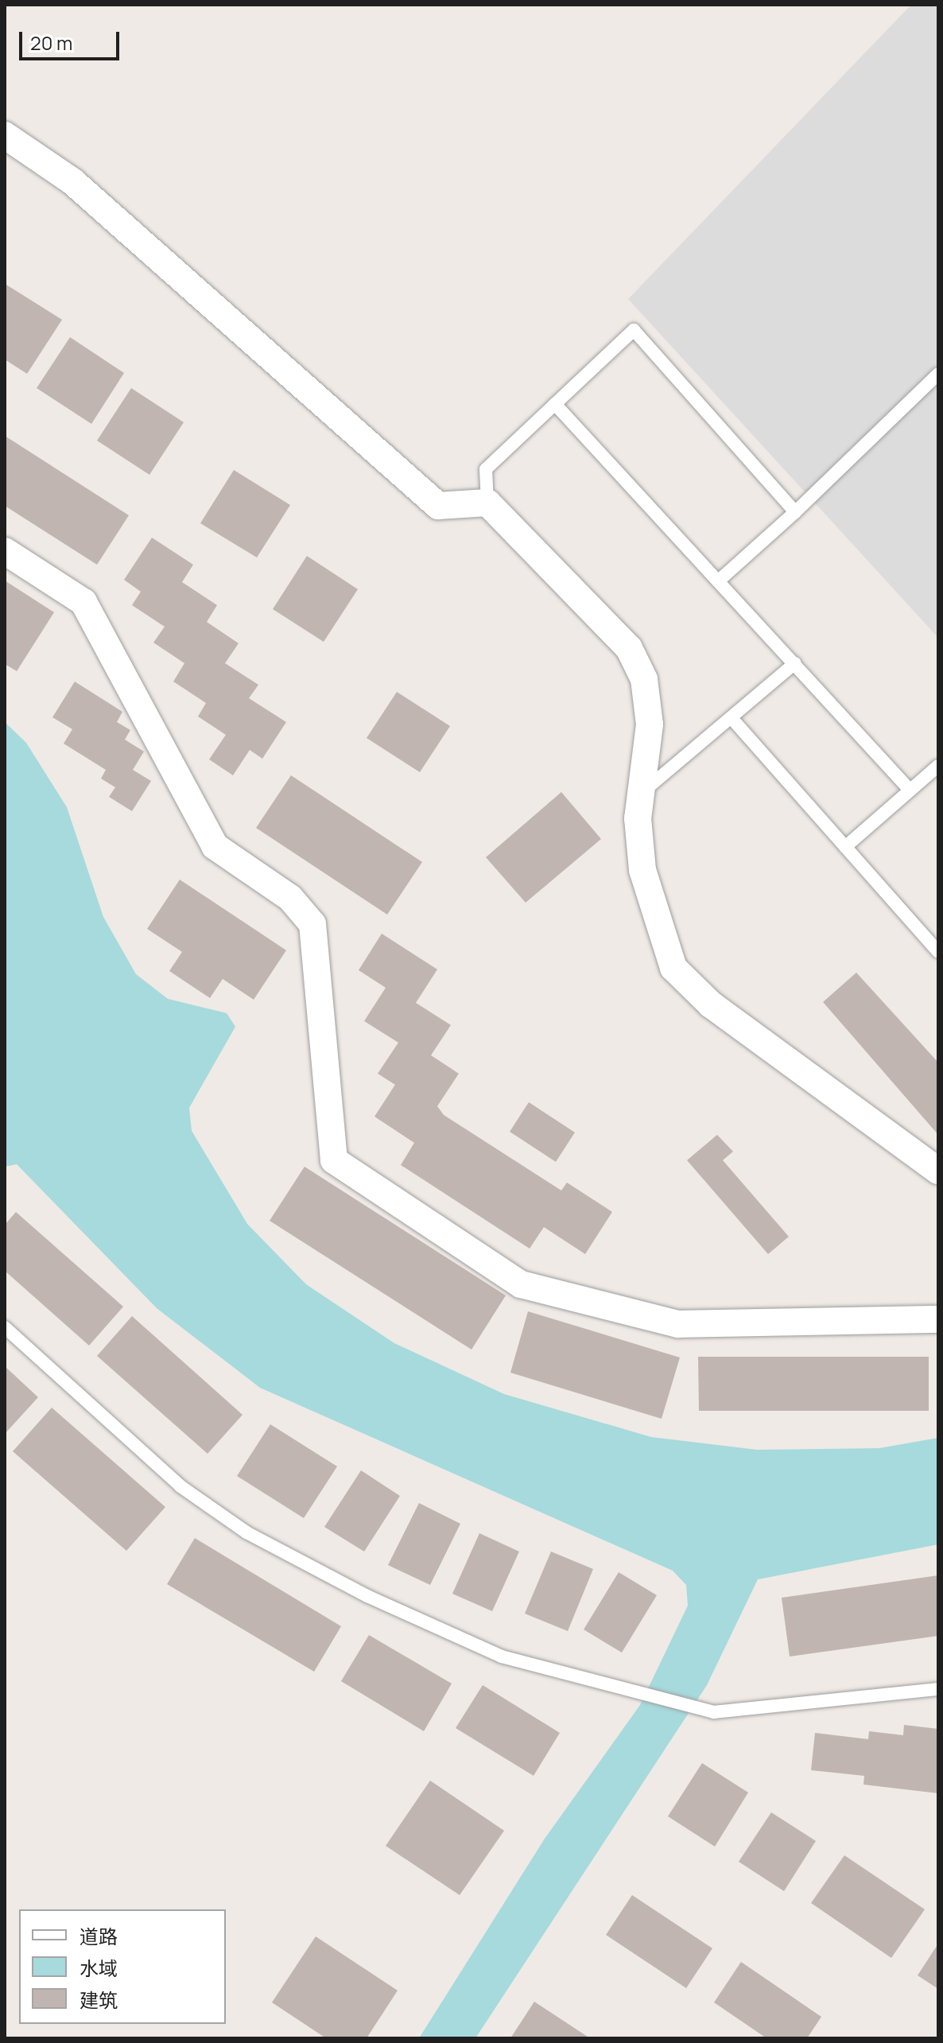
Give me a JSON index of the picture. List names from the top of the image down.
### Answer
{
  "legend": ["道路", "水域", "建筑"],
  "scale_bar": "20 m"
}
